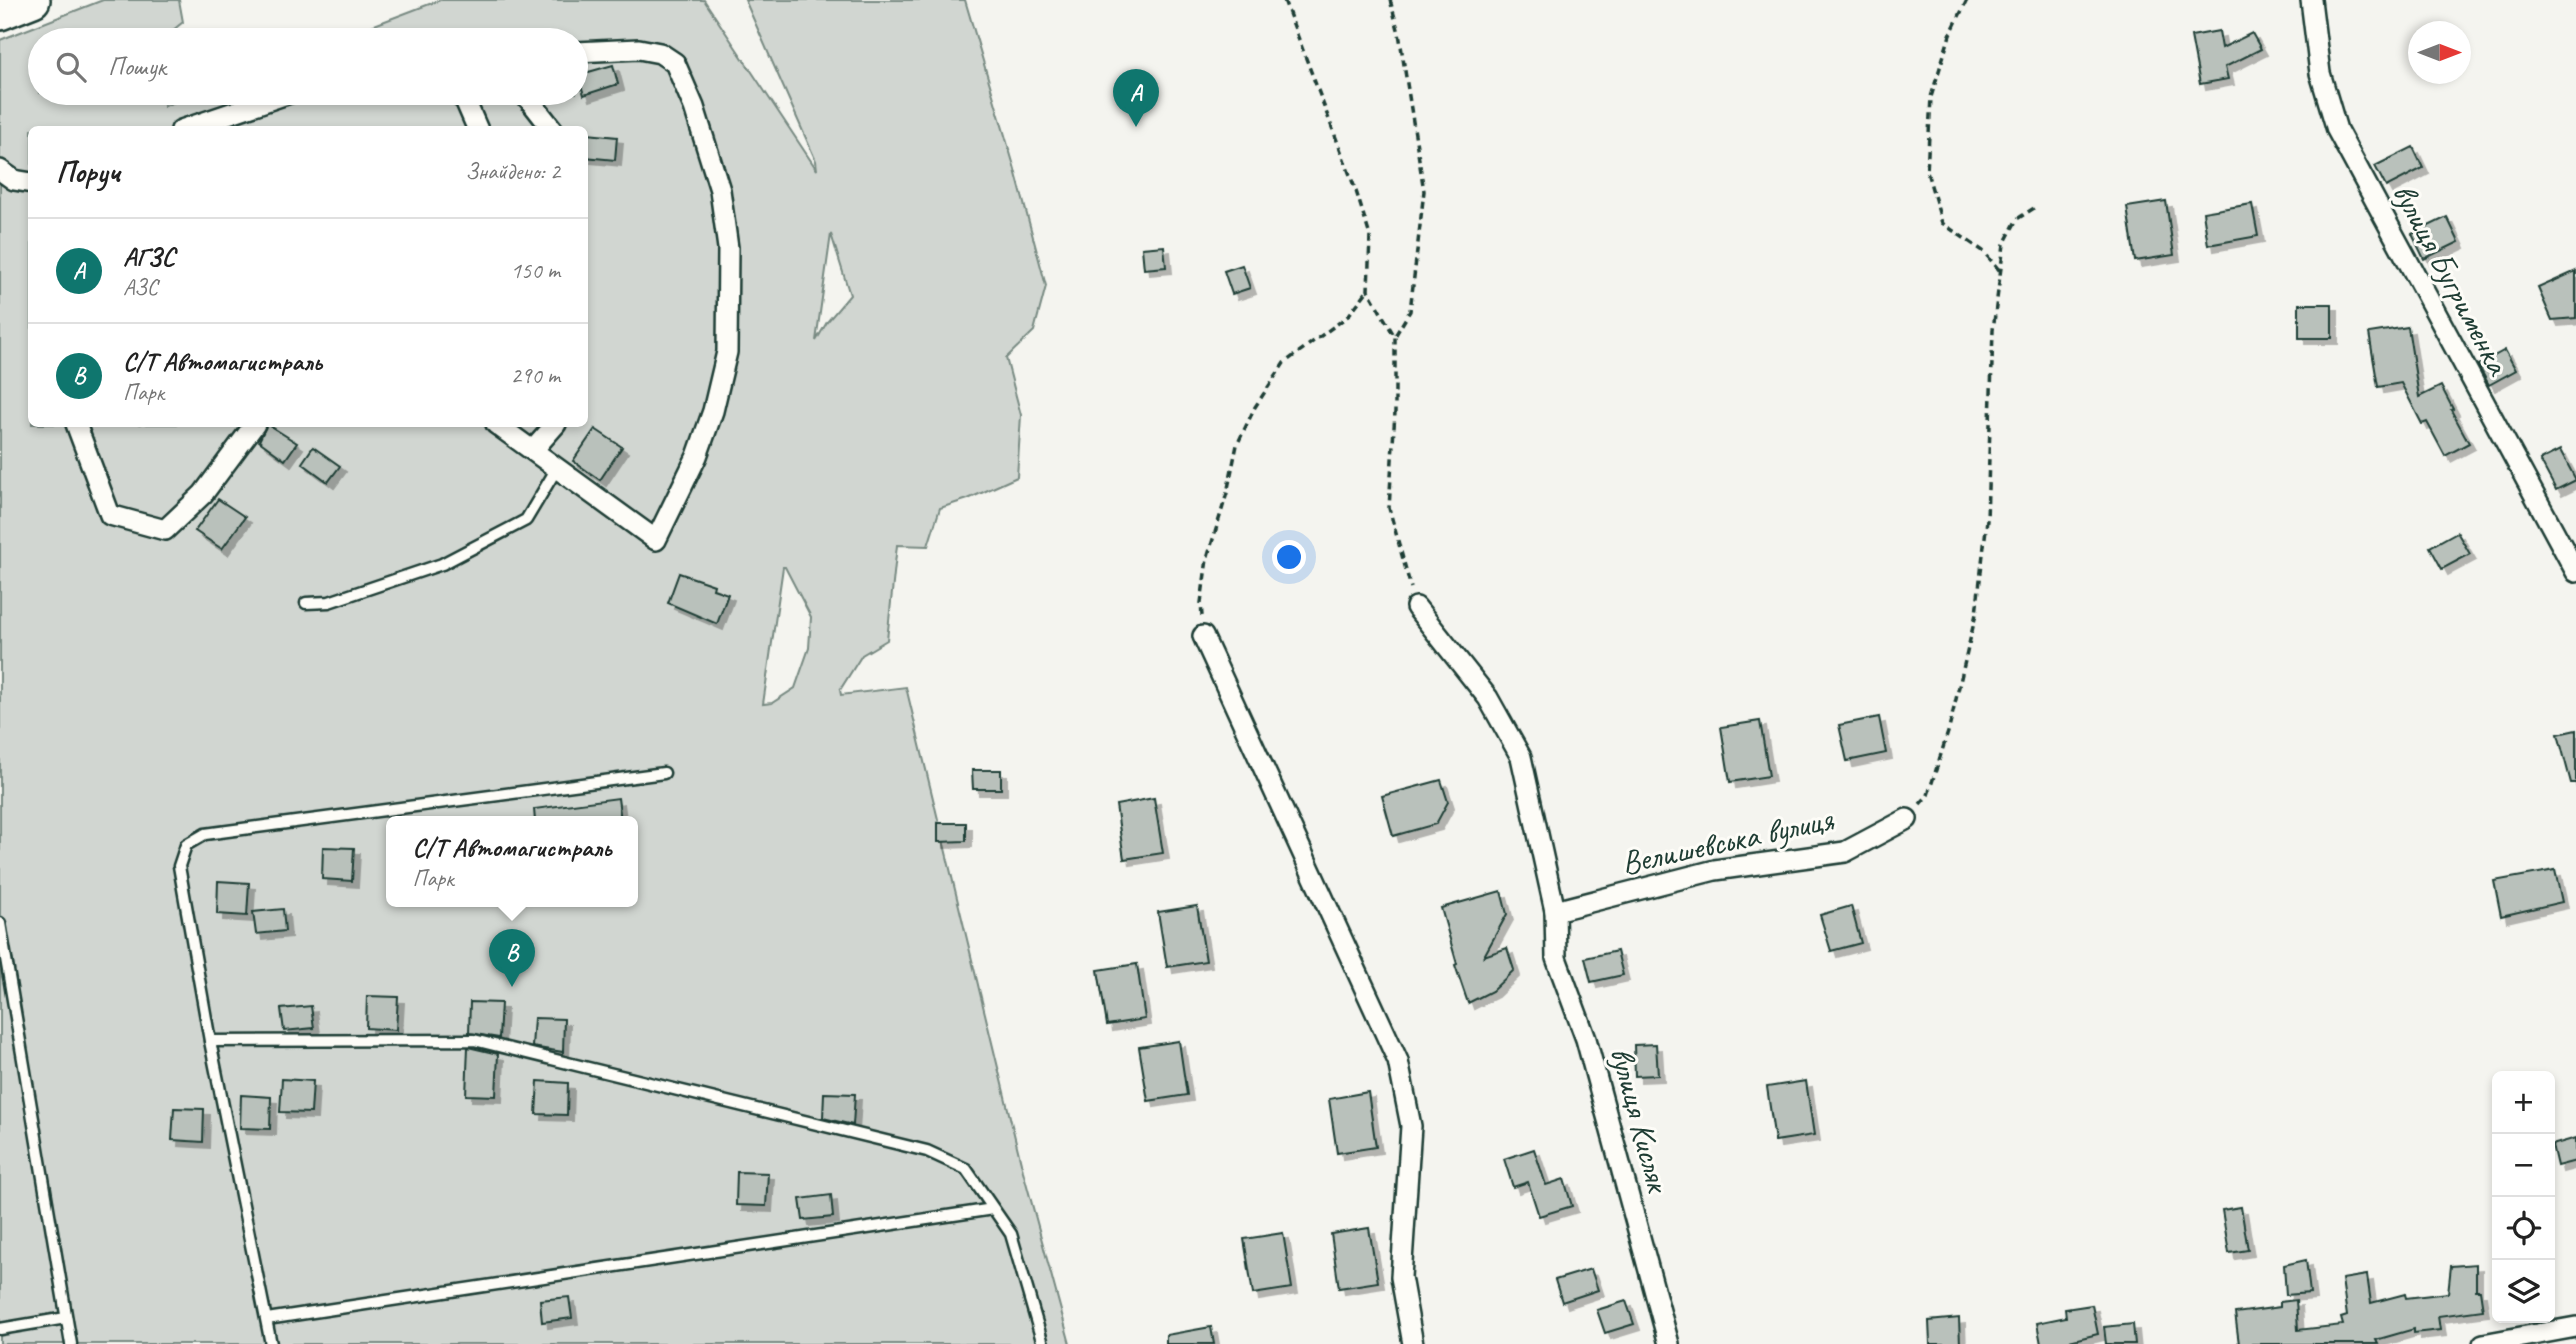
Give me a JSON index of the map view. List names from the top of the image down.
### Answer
{
  "streets": {
    "street": ["вулиця Бугрименка", "Велишевська вулиця", "вулиця Кисляк"]
  },
  "crossings": [
    ["Велишевська вулиця", "вулиця Кисляк"]
  ],
  "north": "right",
  "page": {
    "search": "Пошук",
    "pins": ["A", "B"],
    "heading": ["Поруч", "Знайдено: 2"],
    "list": [
      {
        "mark": "A",
        "name": "АГЗС",
        "note": "АЗС",
        "value": "150 m"
      },
      {
        "mark": "B",
        "name": "С/Т Автомагистраль",
        "note": "Парк",
        "value": "290 m"
      }
    ],
    "popup": ["С/Т Автомагистраль", "Парк"],
    "map_buttons": ["+", "−"]
  }
}
